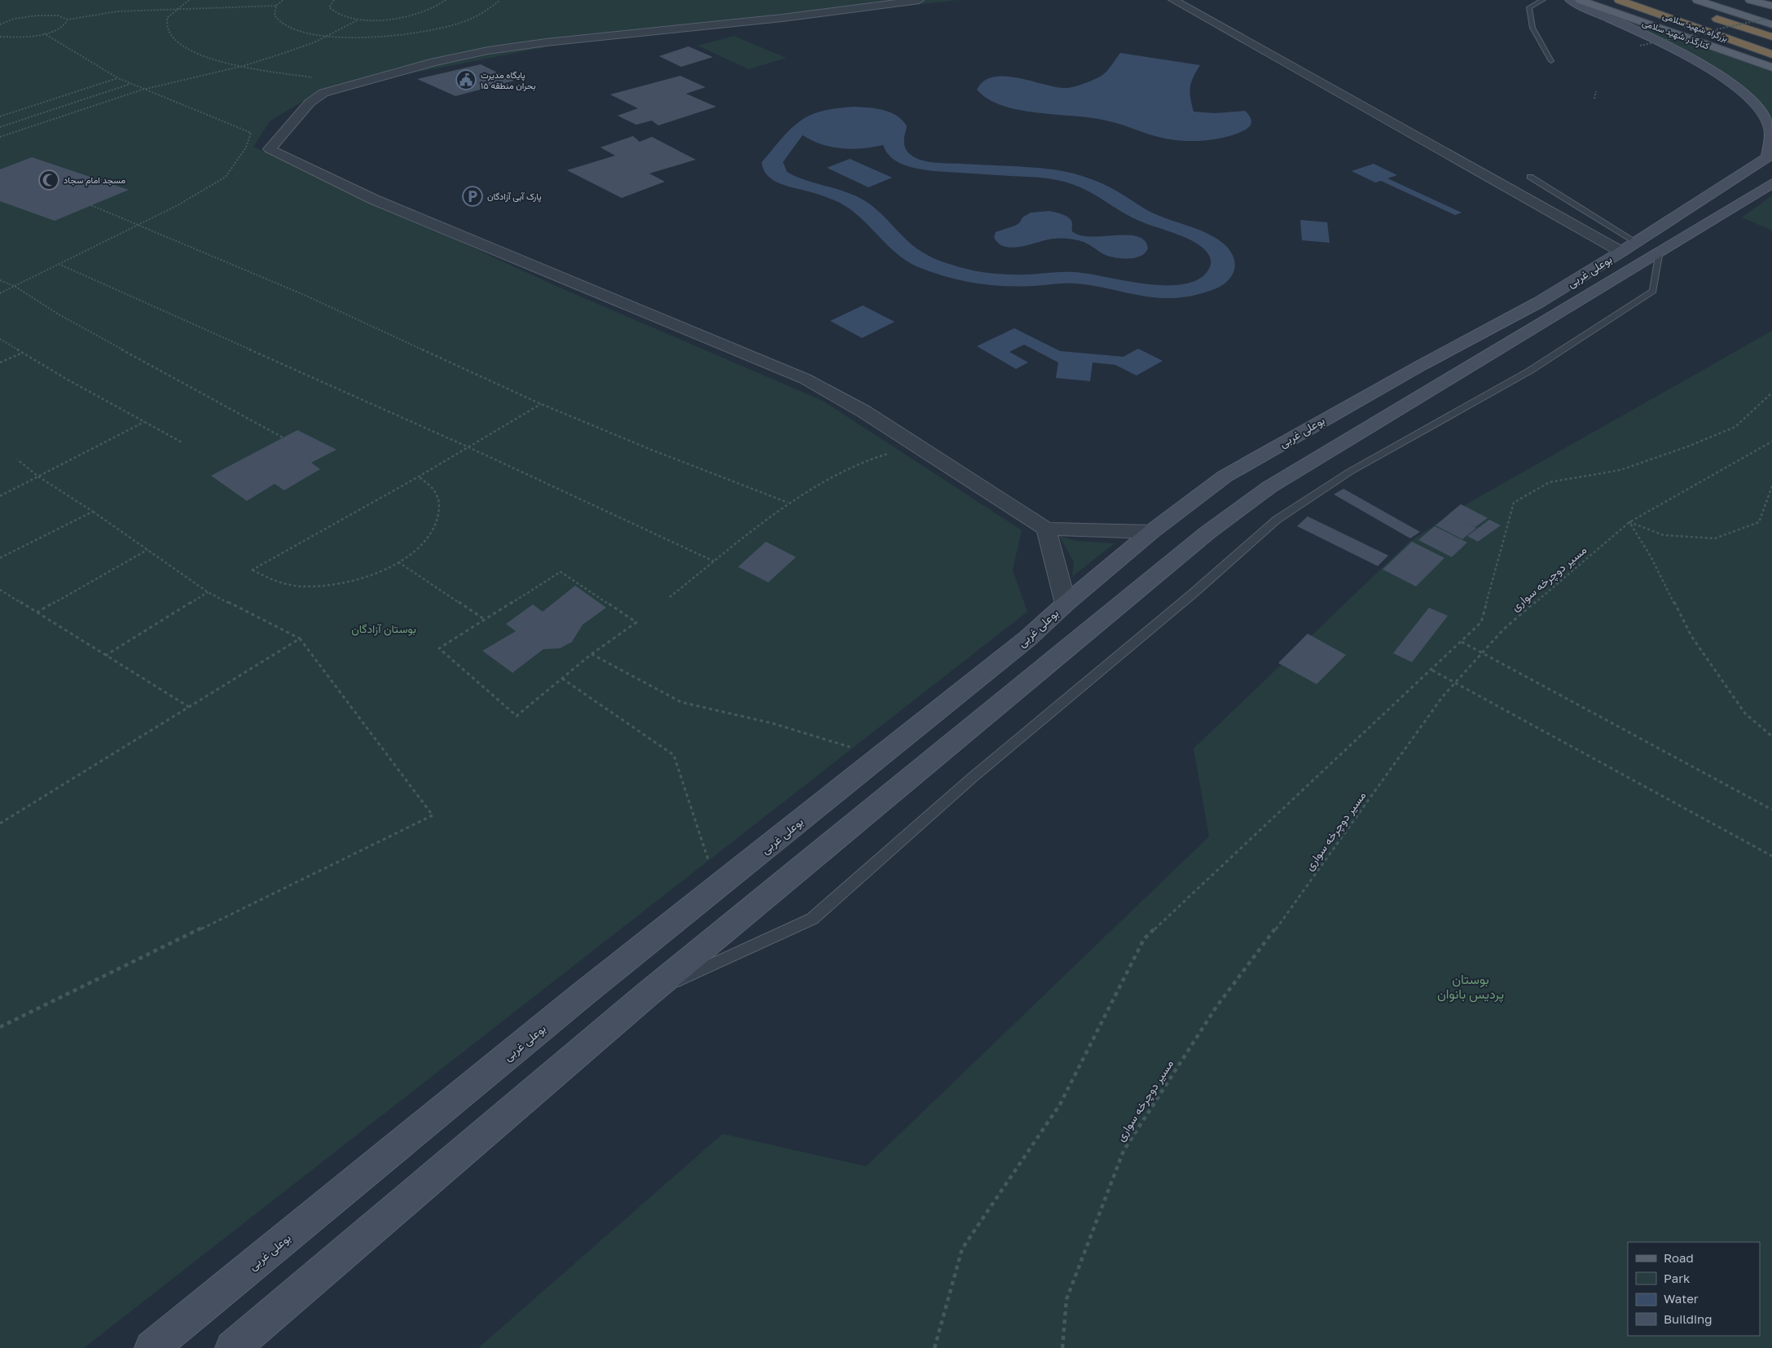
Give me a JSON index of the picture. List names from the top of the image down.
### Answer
{
  "streets": {
    "highway": ["بزرگراه شهید سلامی"],
    "main road": ["کنارگذر شهید سلامی", "بوعلی غربی"],
    "path": ["مسیر دوچرخه سواری"]
  },
  "parks": ["بوستان آزادگان", "بوستان پردیس بانوان"],
  "places": {
    "public building": ["پایگاه مدیرت بحران منطقه ۱۵"],
    "mosque": ["مسجد امام سجاد"],
    "parking": ["پارک آبی آزادگان"]
  },
  "legend": [
    "Road",
    "Park",
    "Water",
    "Building"
  ]
}
